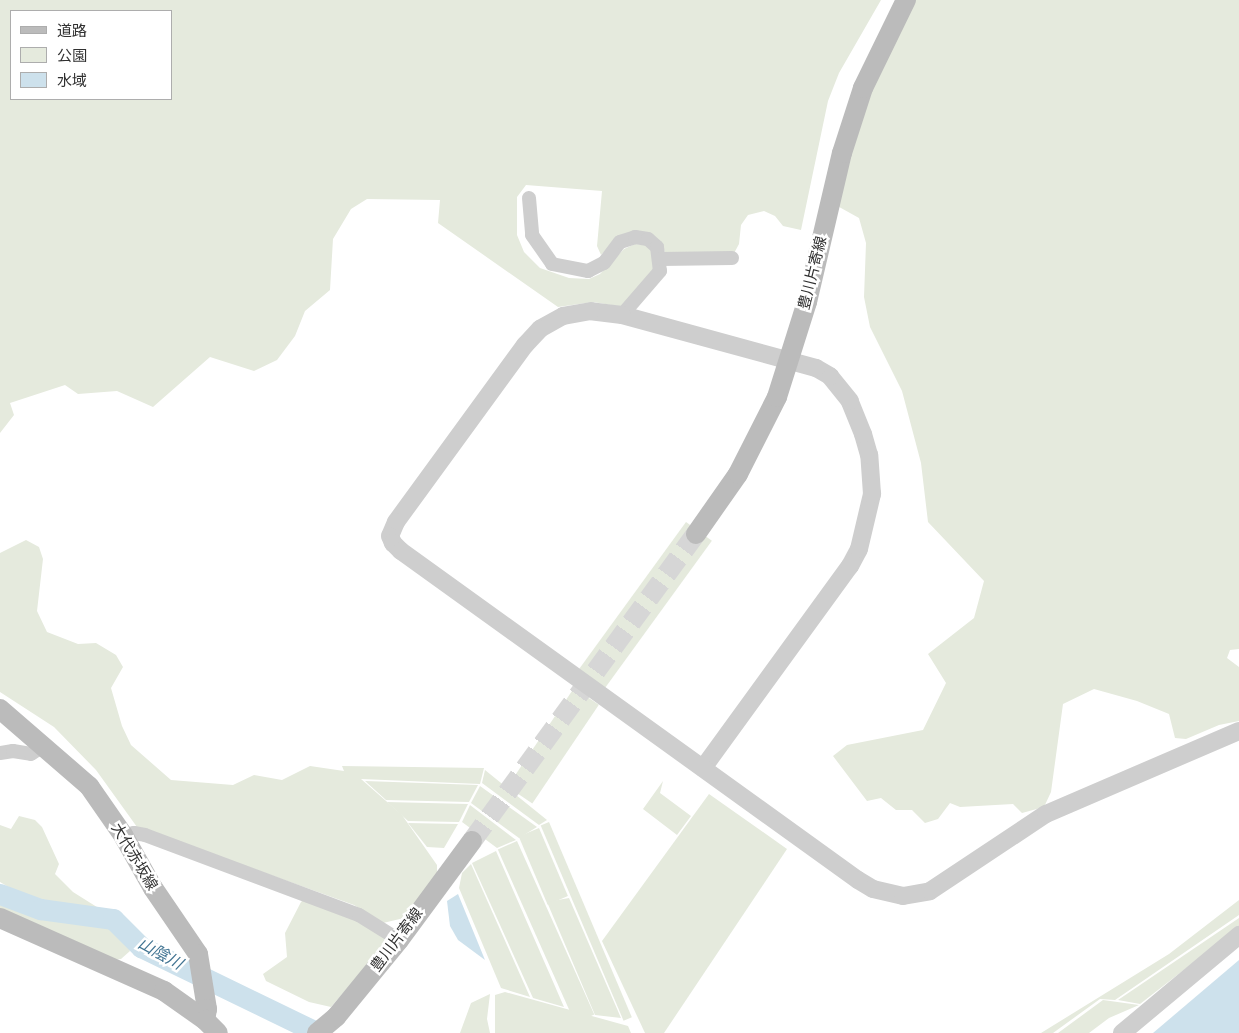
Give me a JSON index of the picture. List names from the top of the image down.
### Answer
{
  "streets": {
    "main road": ["豊川片寄線", "大代赤坂線"]
  },
  "water": ["山陰川"],
  "legend": ["道路", "公園", "水域"]
}
